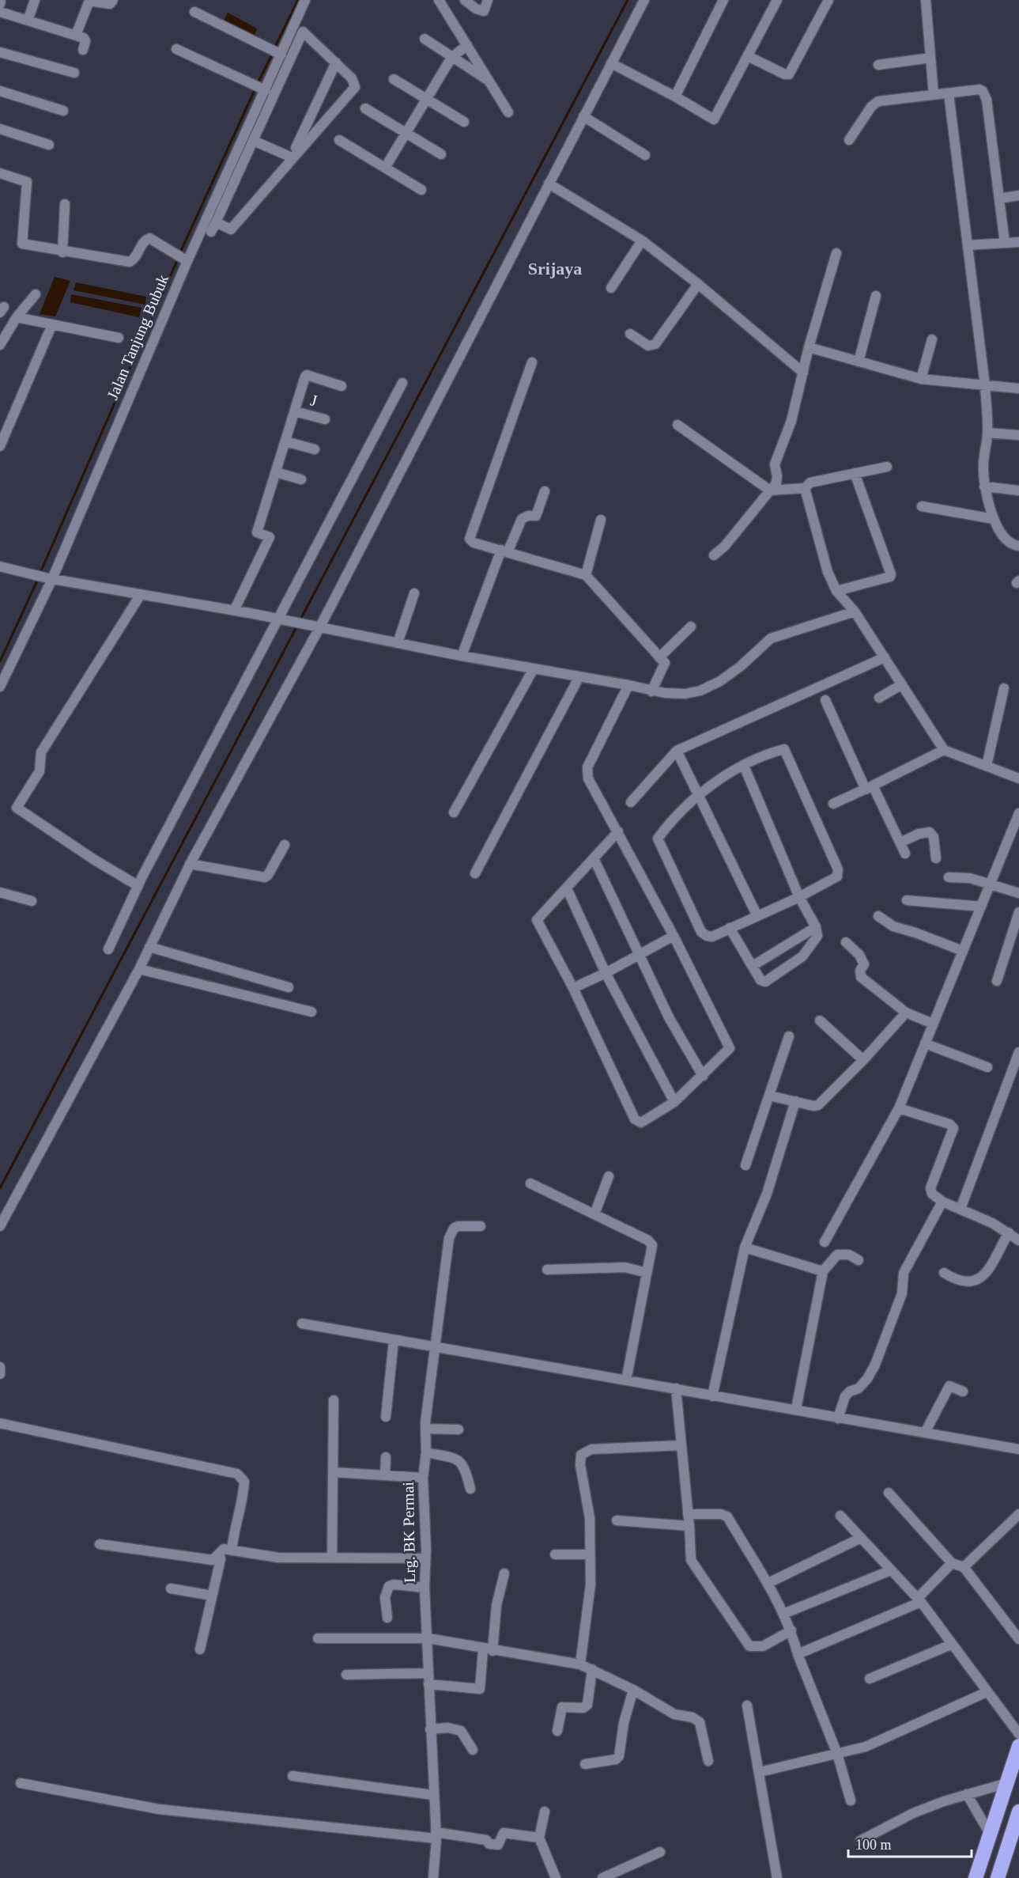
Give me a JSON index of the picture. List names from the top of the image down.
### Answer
{
  "streets": {
    "street": ["Jalan Tanjung Bubuk", "J", "Lrg. BK Permai"]
  },
  "districts": ["Srijaya"],
  "scale_bar": "100 m"
}
